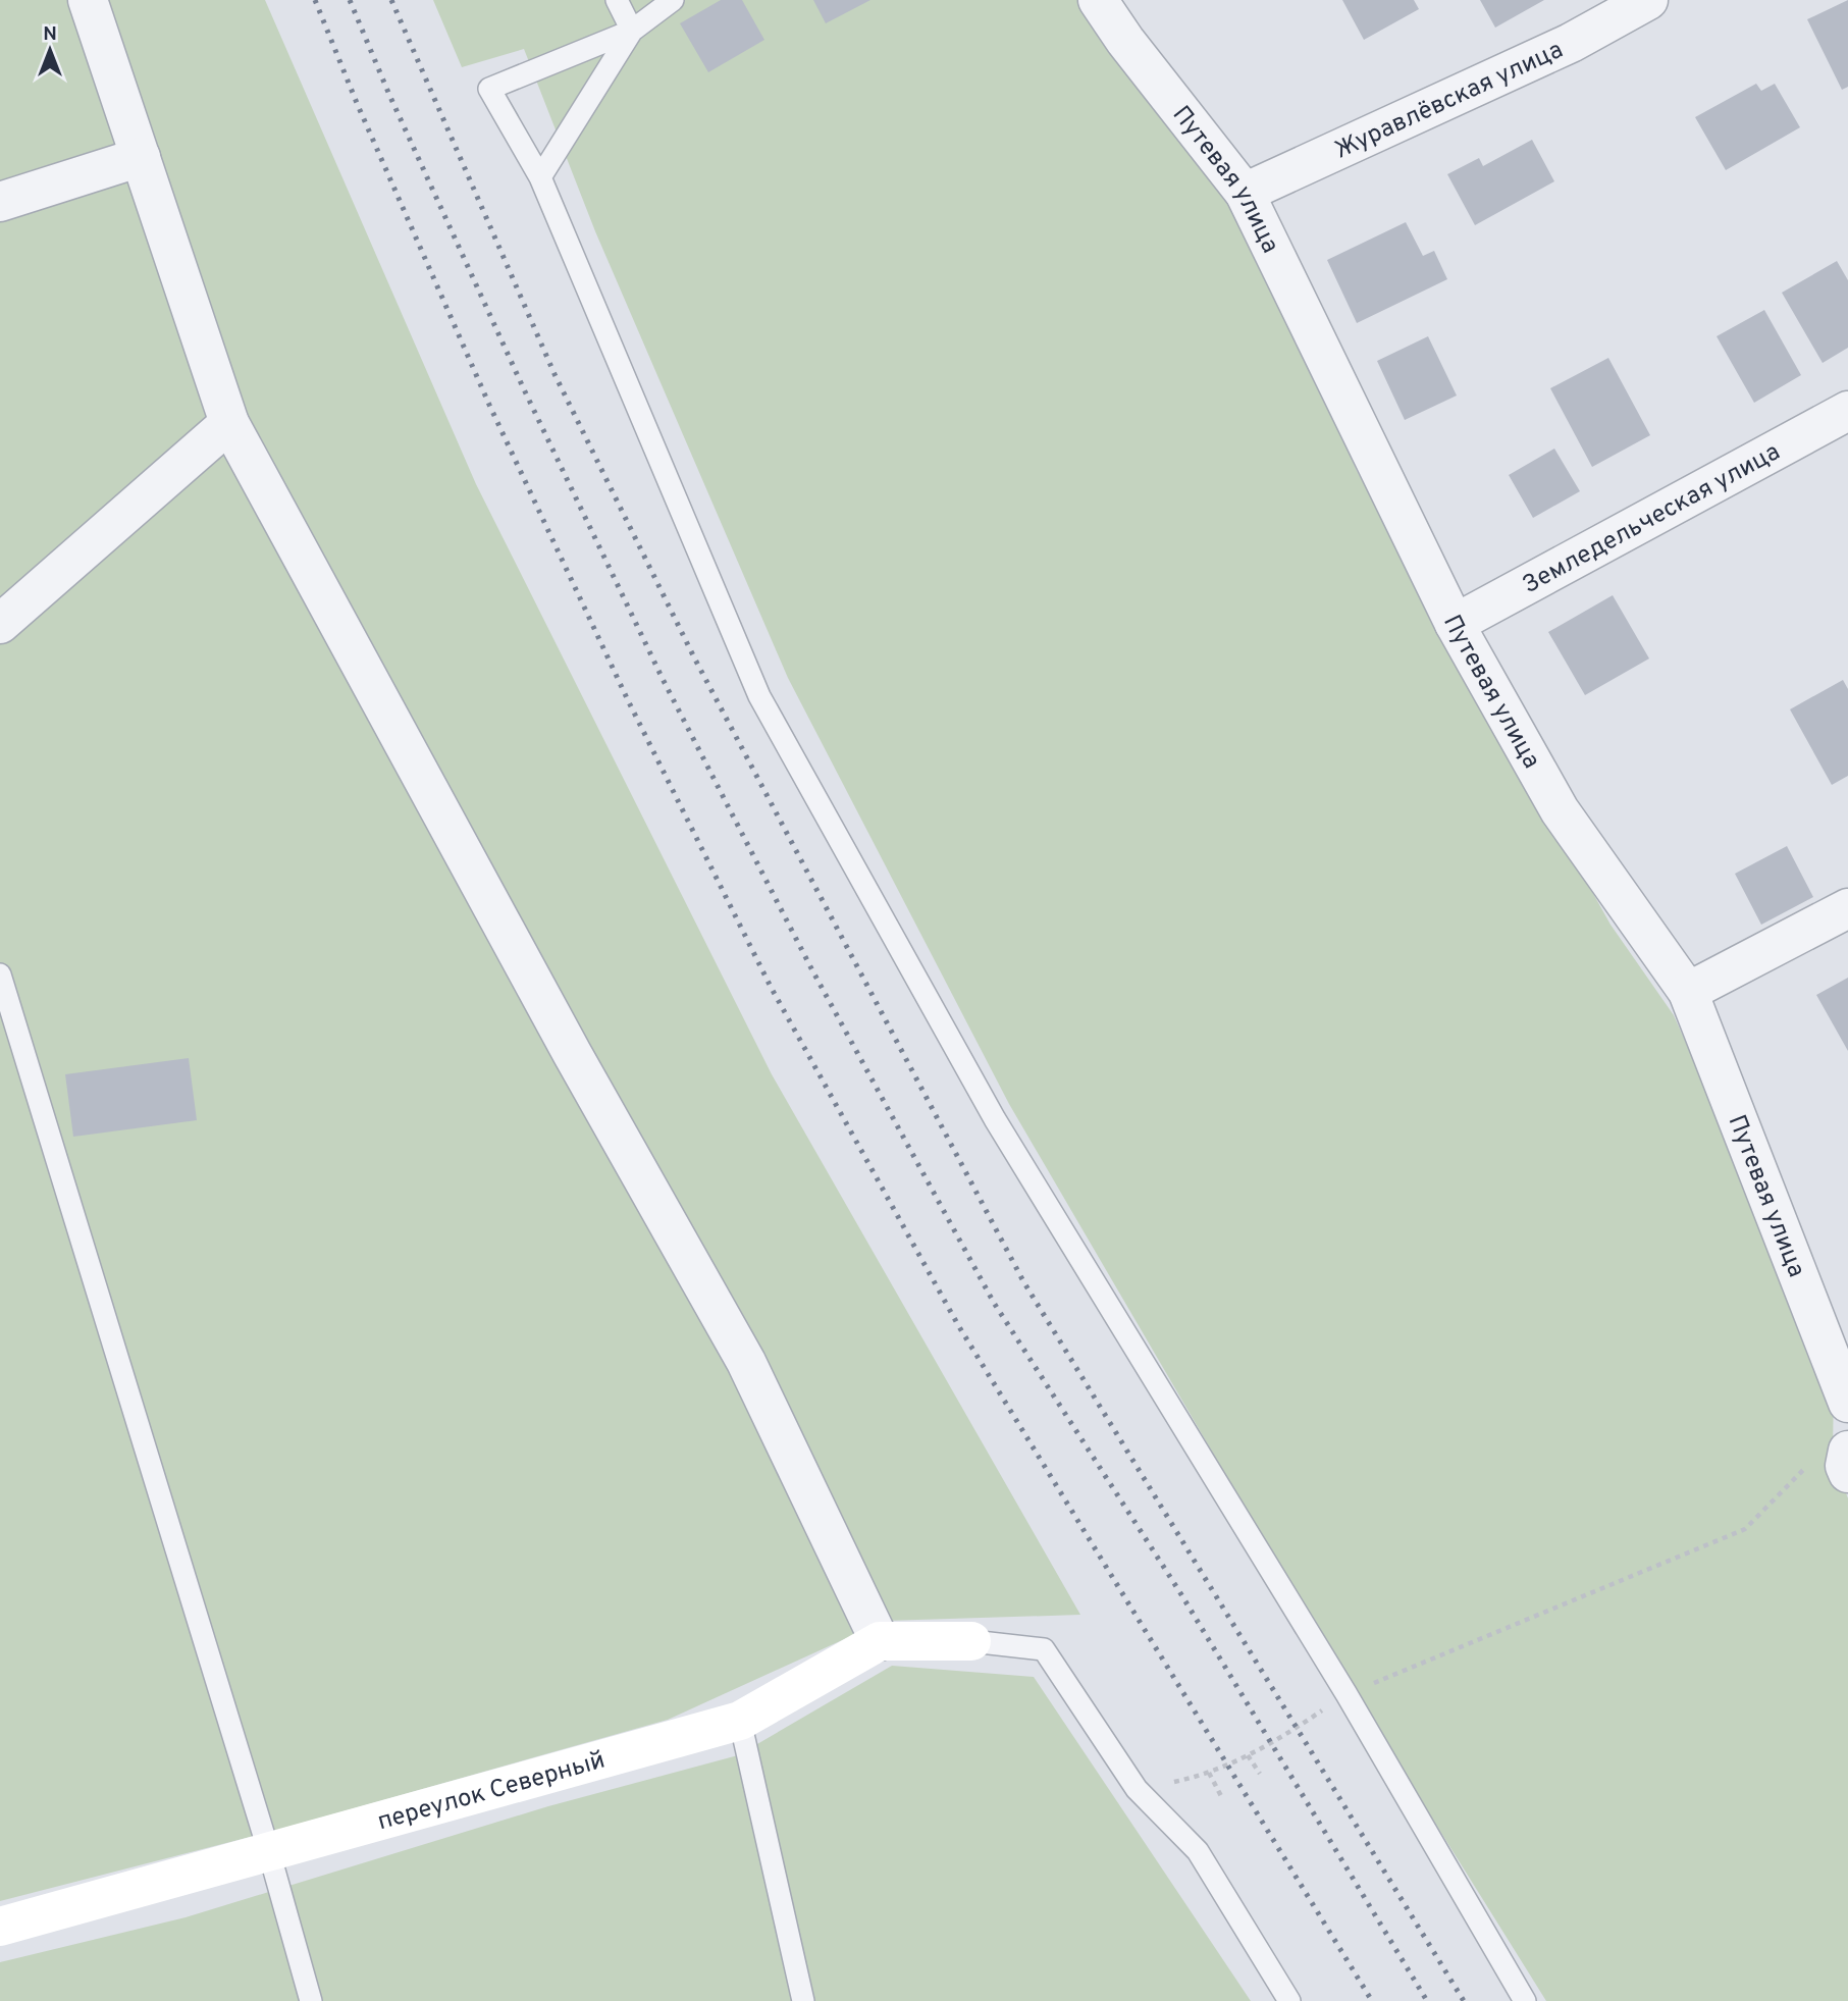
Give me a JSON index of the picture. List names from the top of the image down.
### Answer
{
  "streets": {
    "street": [
      "Журавлёвская улица",
      "Путевая улица",
      "Земледельческая улица",
      "переулок Северный"
    ]
  },
  "crossings": [
    ["Журавлёвская улица", "Путевая улица"],
    ["Путевая улица", "Земледельческая улица"]
  ],
  "north": "top"
}
